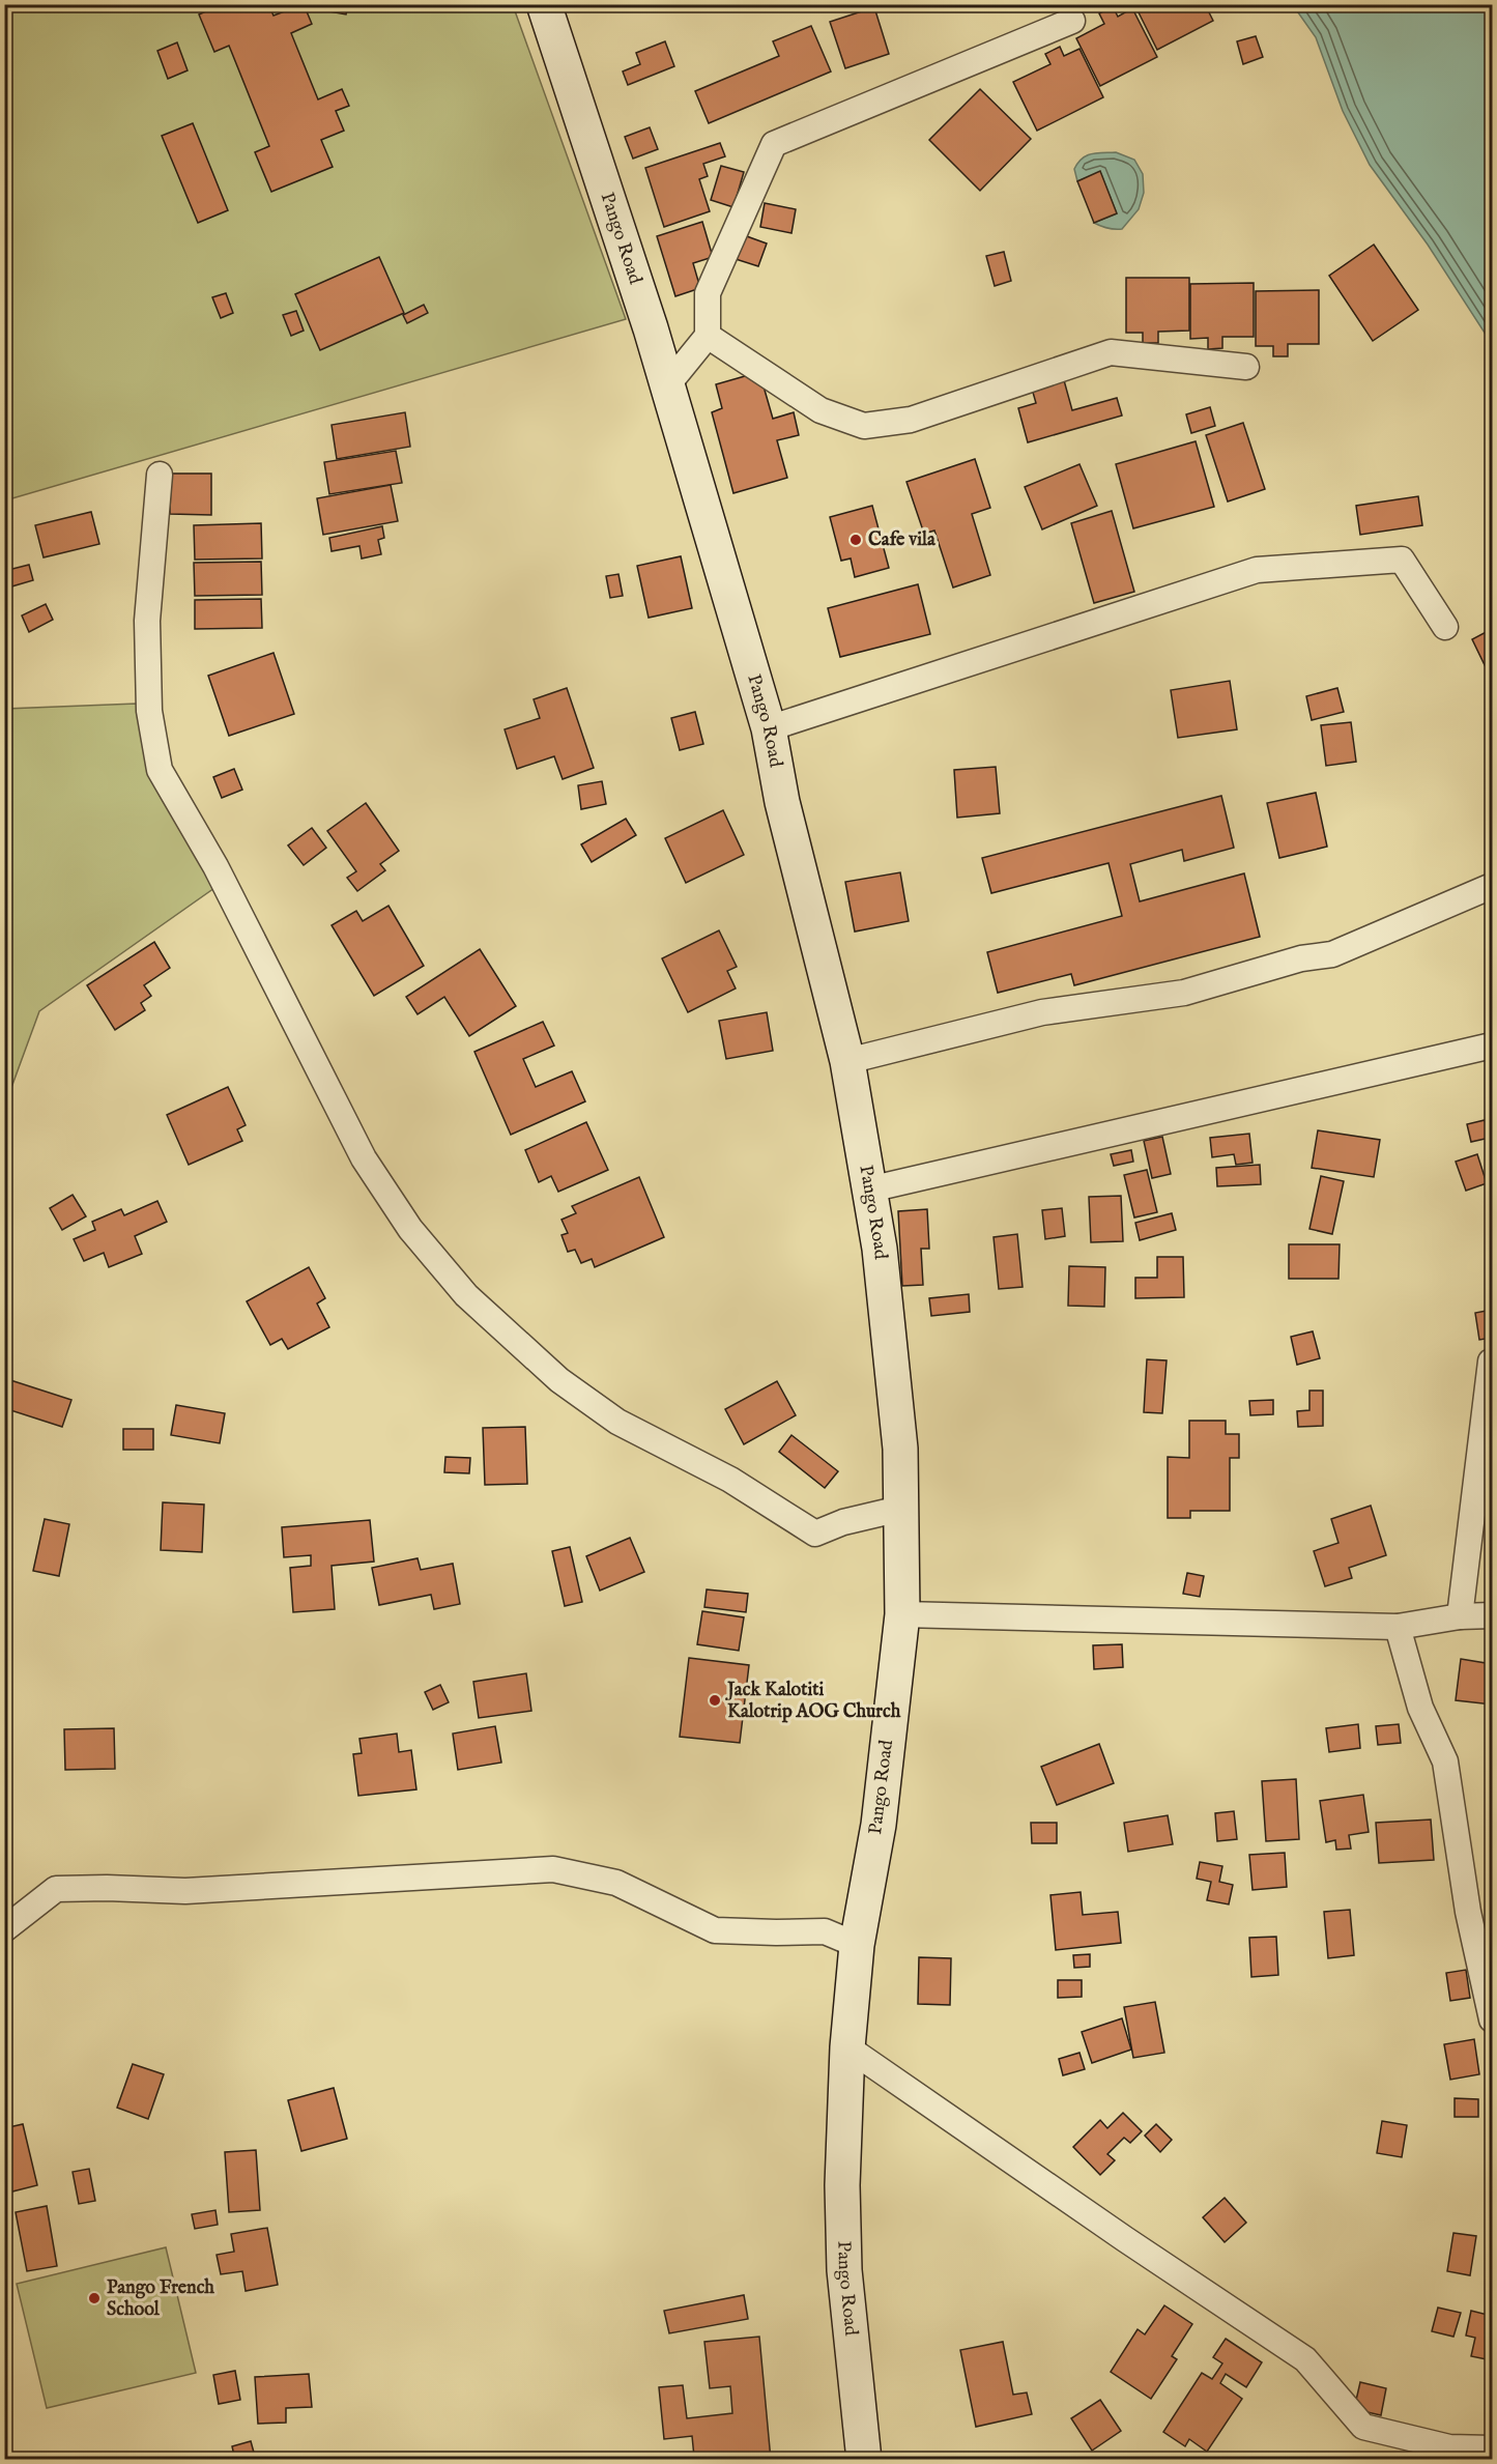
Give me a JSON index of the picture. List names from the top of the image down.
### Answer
{
  "streets": {
    "street": ["Pango Road"]
  },
  "places": ["Cafe vila", "Jack Kalotiti Kalotrip AOG Church", "Pango French School"]
}
